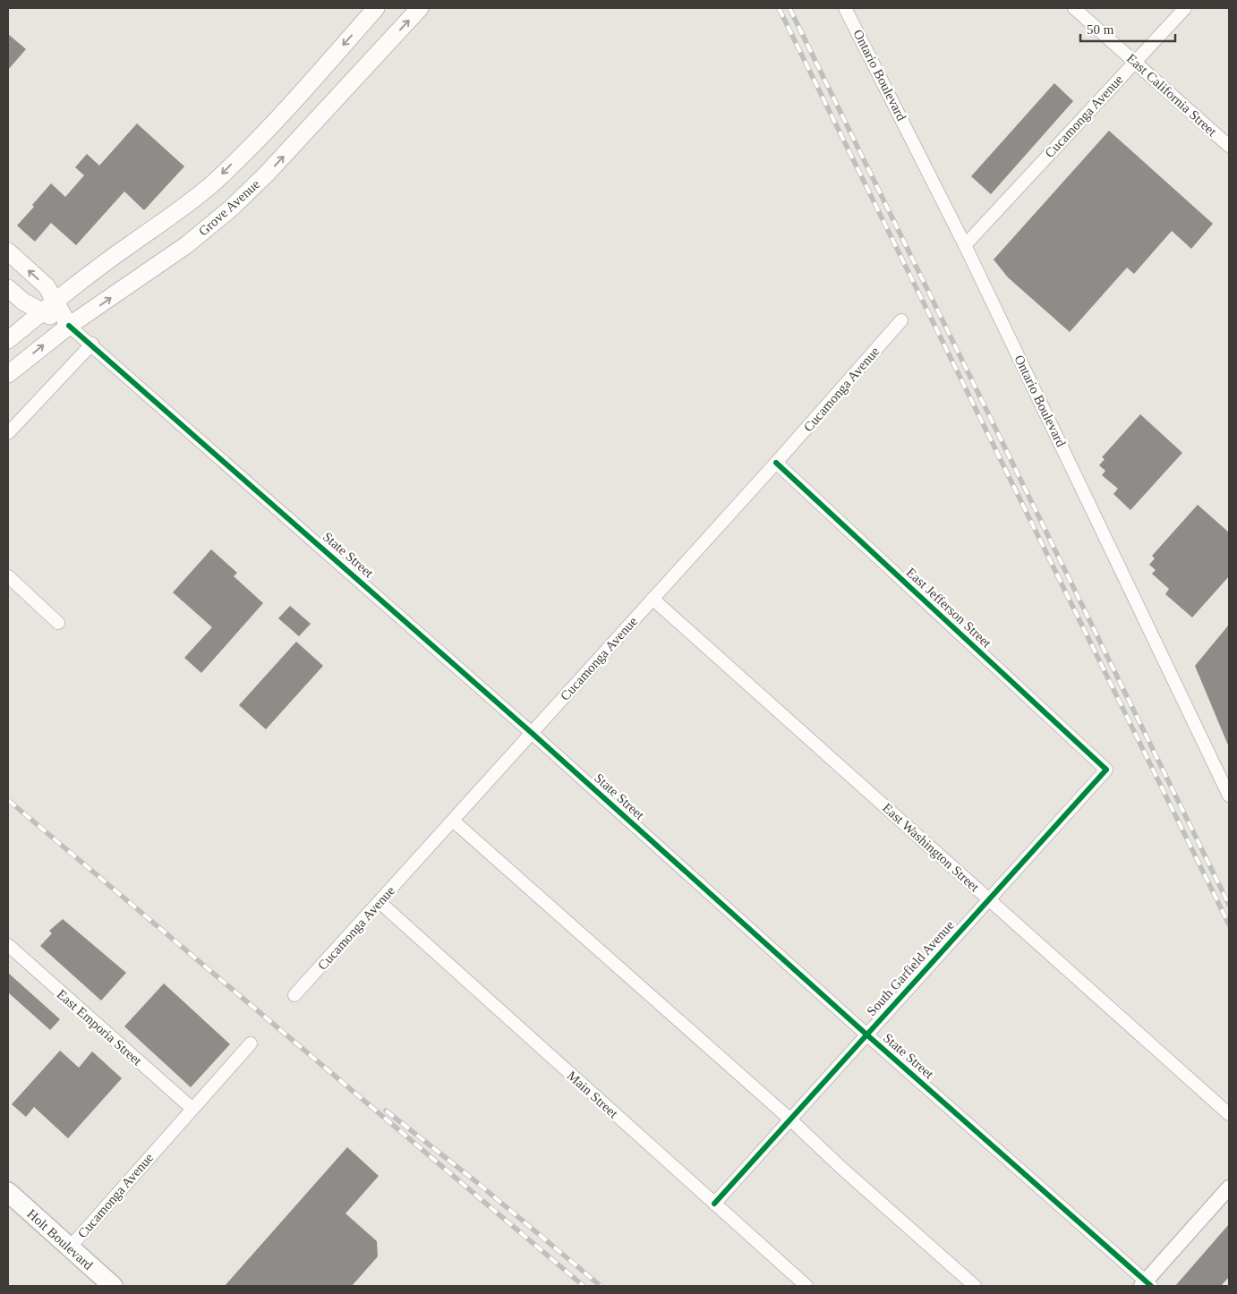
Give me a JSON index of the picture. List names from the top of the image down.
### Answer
{
  "streets": {
    "main road": ["Grove Avenue", "Holt Boulevard"],
    "street": [
      "Ontario Boulevard",
      "East California Street",
      "Cucamonga Avenue",
      "State Street",
      "East Jefferson Street",
      "East Washington Street",
      "South Garfield Avenue",
      "East Emporia Street",
      "Main Street"
    ]
  },
  "crossings": [
    ["Ontario Boulevard", "Cucamonga Avenue"],
    ["East California Street", "Cucamonga Avenue"],
    ["Cucamonga Avenue", "State Street"],
    ["Cucamonga Avenue", "East Jefferson Street"],
    ["Cucamonga Avenue", "East Washington Street"],
    ["Cucamonga Avenue", "East Emporia Street"],
    ["Cucamonga Avenue", "Main Street"],
    ["Cucamonga Avenue", "Holt Boulevard"],
    ["Grove Avenue", "State Street"],
    ["State Street", "South Garfield Avenue"],
    ["East Jefferson Street", "South Garfield Avenue"],
    ["East Washington Street", "South Garfield Avenue"],
    ["South Garfield Avenue", "Main Street"]
  ],
  "scale_bar": "50 m"
}
